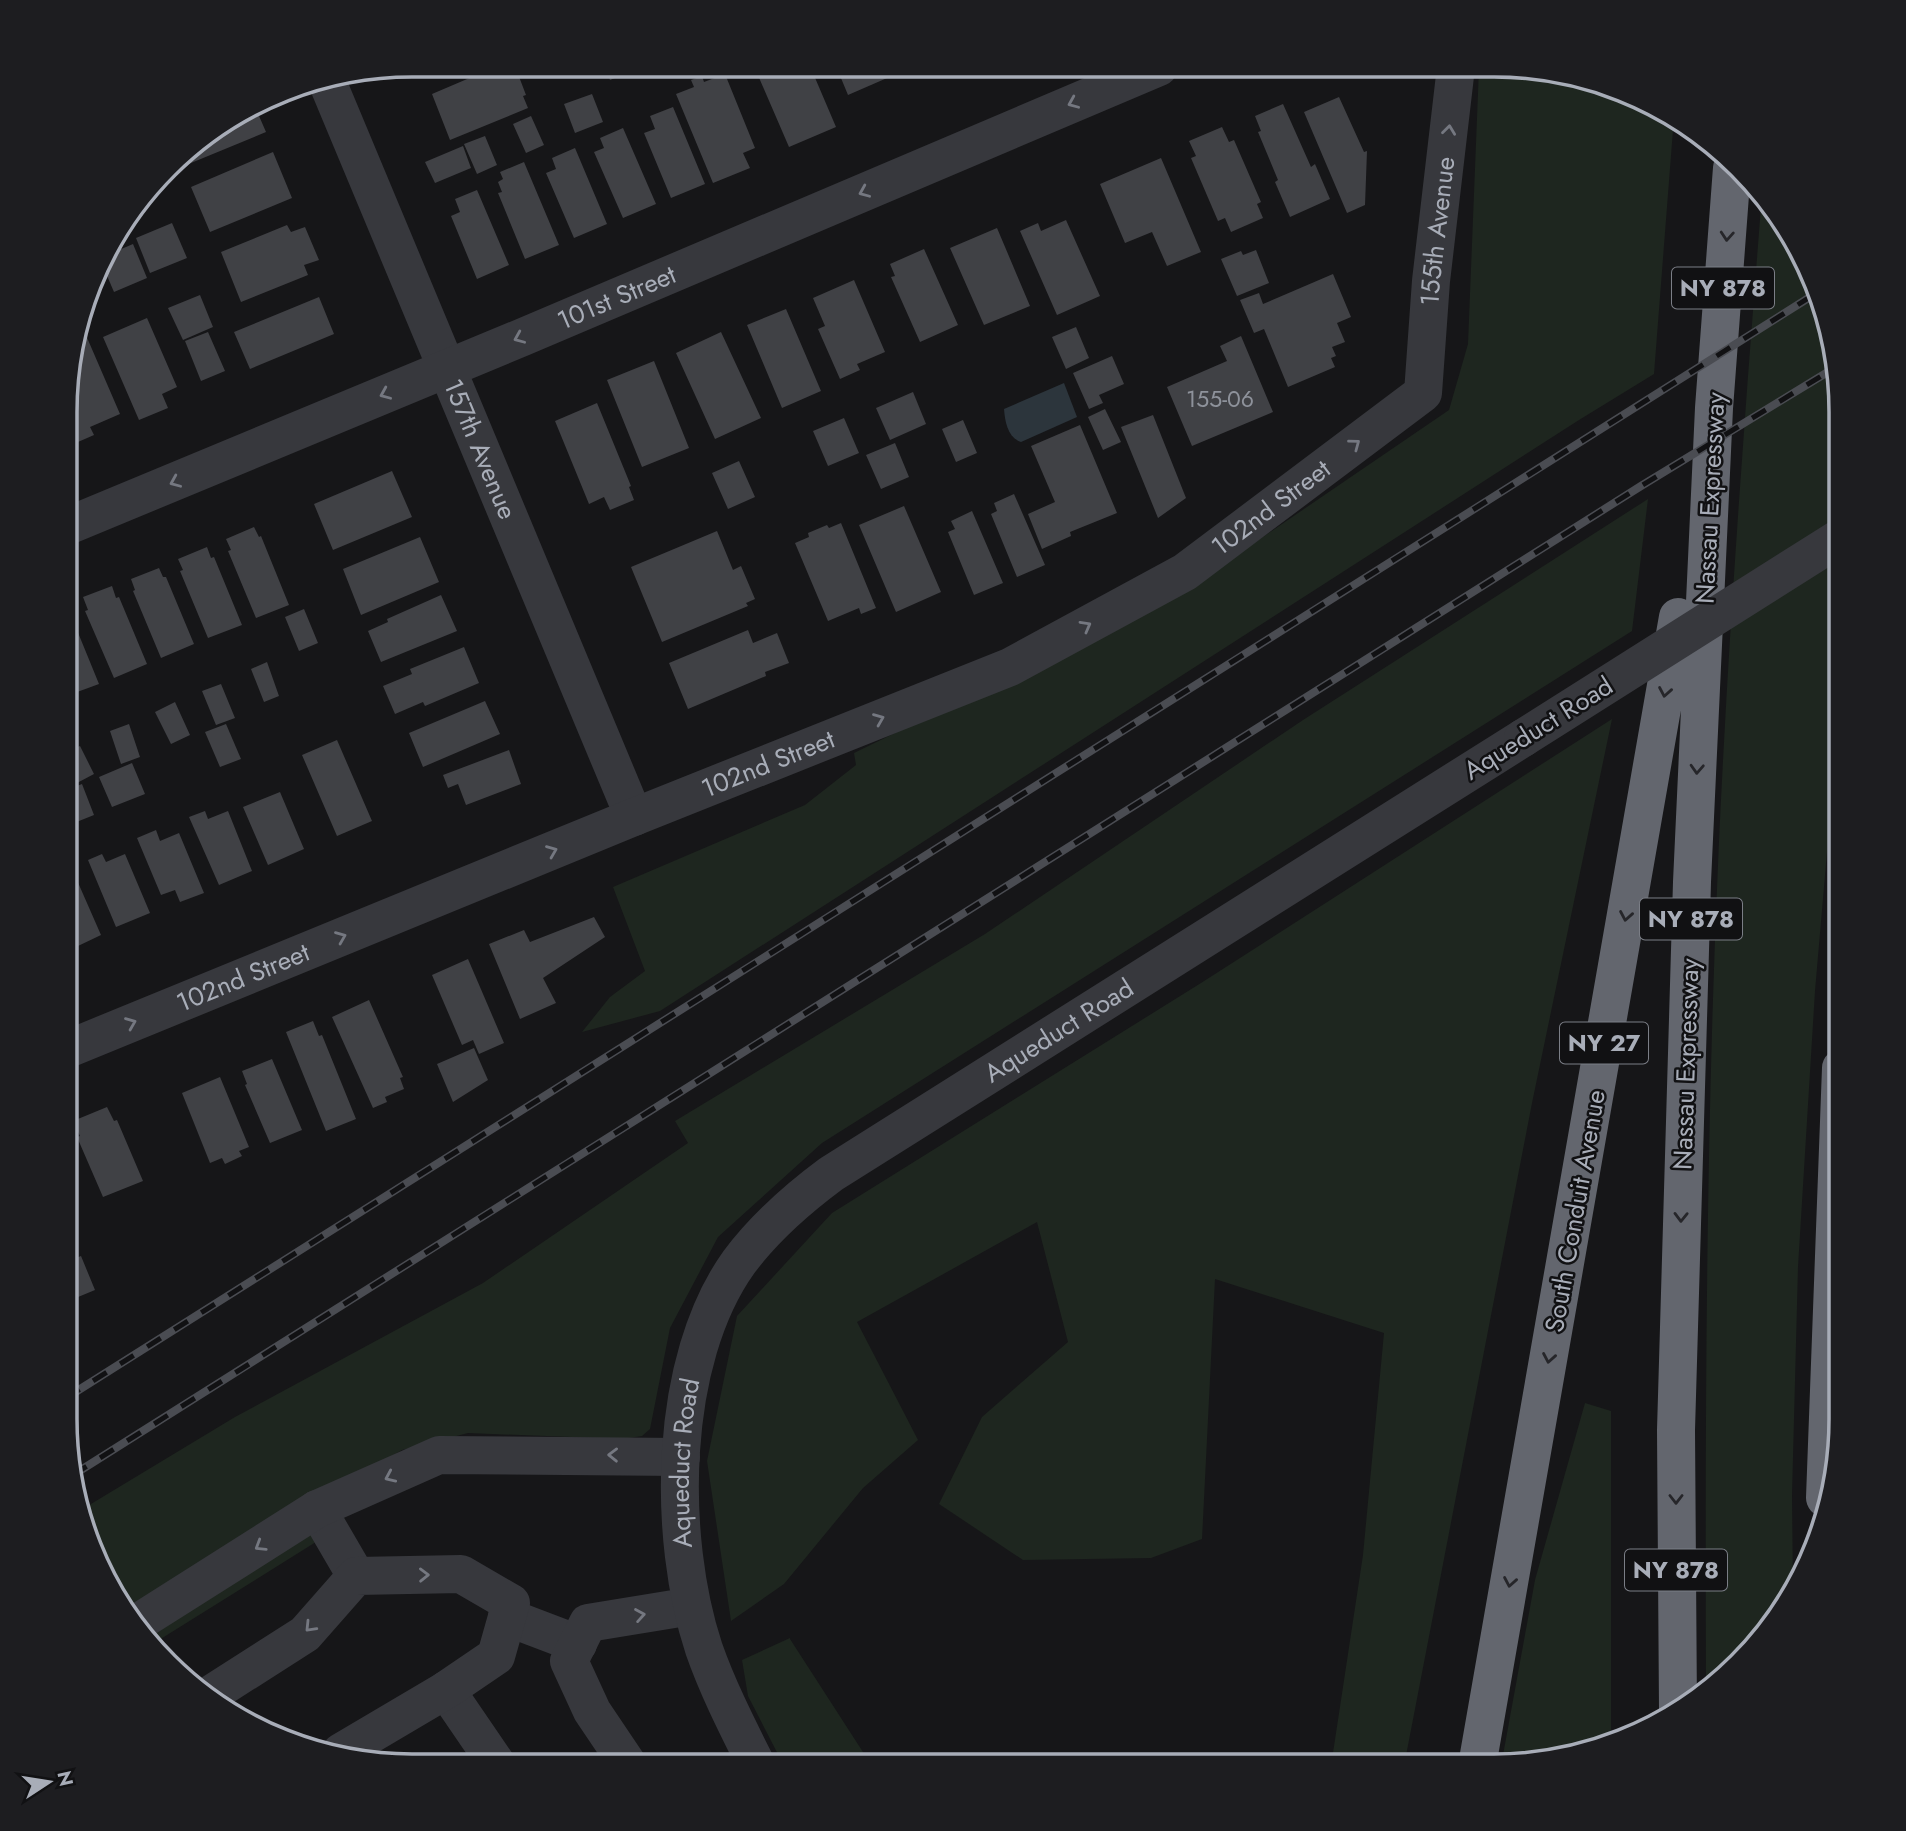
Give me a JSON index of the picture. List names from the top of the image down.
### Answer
{
  "streets": {
    "highway": [
      "NY 878",
      "Nassau Expressway",
      "NY 27",
      "South Conduit Avenue"
    ],
    "street": [
      "155th Avenue",
      "101st Street",
      "157th Avenue",
      "102nd Street",
      "Aqueduct Road"
    ]
  },
  "crossings": [
    ["155th Avenue", "102nd Street"],
    ["101st Street", "157th Avenue"],
    ["157th Avenue", "102nd Street"],
    ["Nassau Expressway", "South Conduit Avenue"]
  ],
  "one_way": [
    "155th Avenue",
    "101st Street",
    "Nassau Expressway",
    "102nd Street",
    "South Conduit Avenue"
  ],
  "house_numbers": ["155-06"],
  "north": "right"
}
